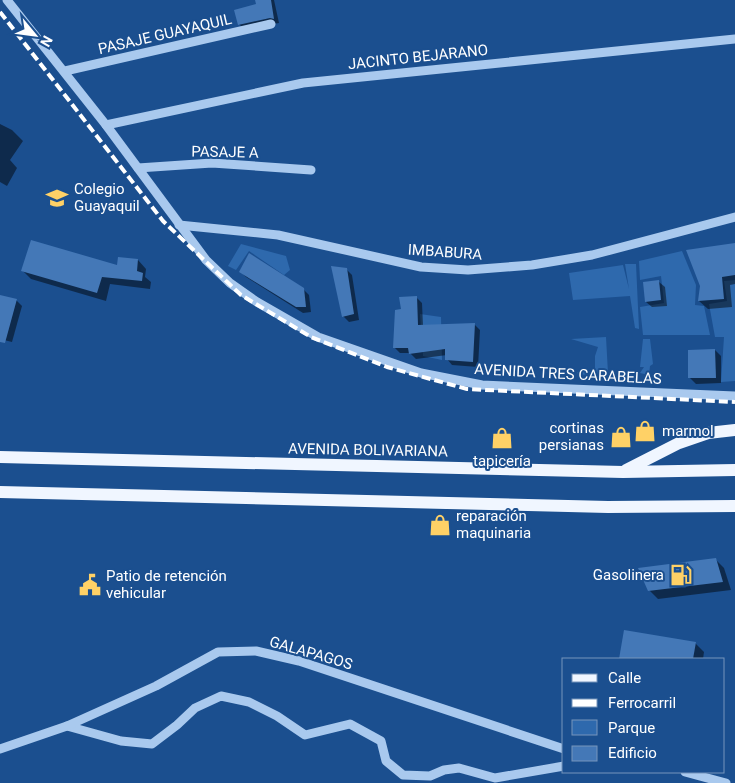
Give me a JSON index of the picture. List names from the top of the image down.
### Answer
{
  "streets": {
    "main road": ["AVENIDA BOLIVARIANA"],
    "street": [
      "PASAJE GUAYAQUIL",
      "JACINTO BEJARANO",
      "PASAJE A",
      "IMBABURA",
      "AVENIDA TRES CARABELAS",
      "GALAPAGOS"
    ]
  },
  "crossings": [
    ["PASAJE GUAYAQUIL", "AVENIDA TRES CARABELAS"],
    ["JACINTO BEJARANO", "AVENIDA TRES CARABELAS"],
    ["PASAJE A", "AVENIDA TRES CARABELAS"],
    ["IMBABURA", "AVENIDA TRES CARABELAS"]
  ],
  "places": {
    "school or university": ["Colegio Guayaquil"],
    "shop": [
      "marmol",
      "cortinas persianas",
      "tapicería",
      "reparación maquinaria"
    ],
    "fuel station": ["Gasolinera"],
    "public building": ["Patio de retención vehicular"]
  },
  "legend": [
    "Calle",
    "Ferrocarril",
    "Parque",
    "Edificio"
  ],
  "north": "bottom right"
}
